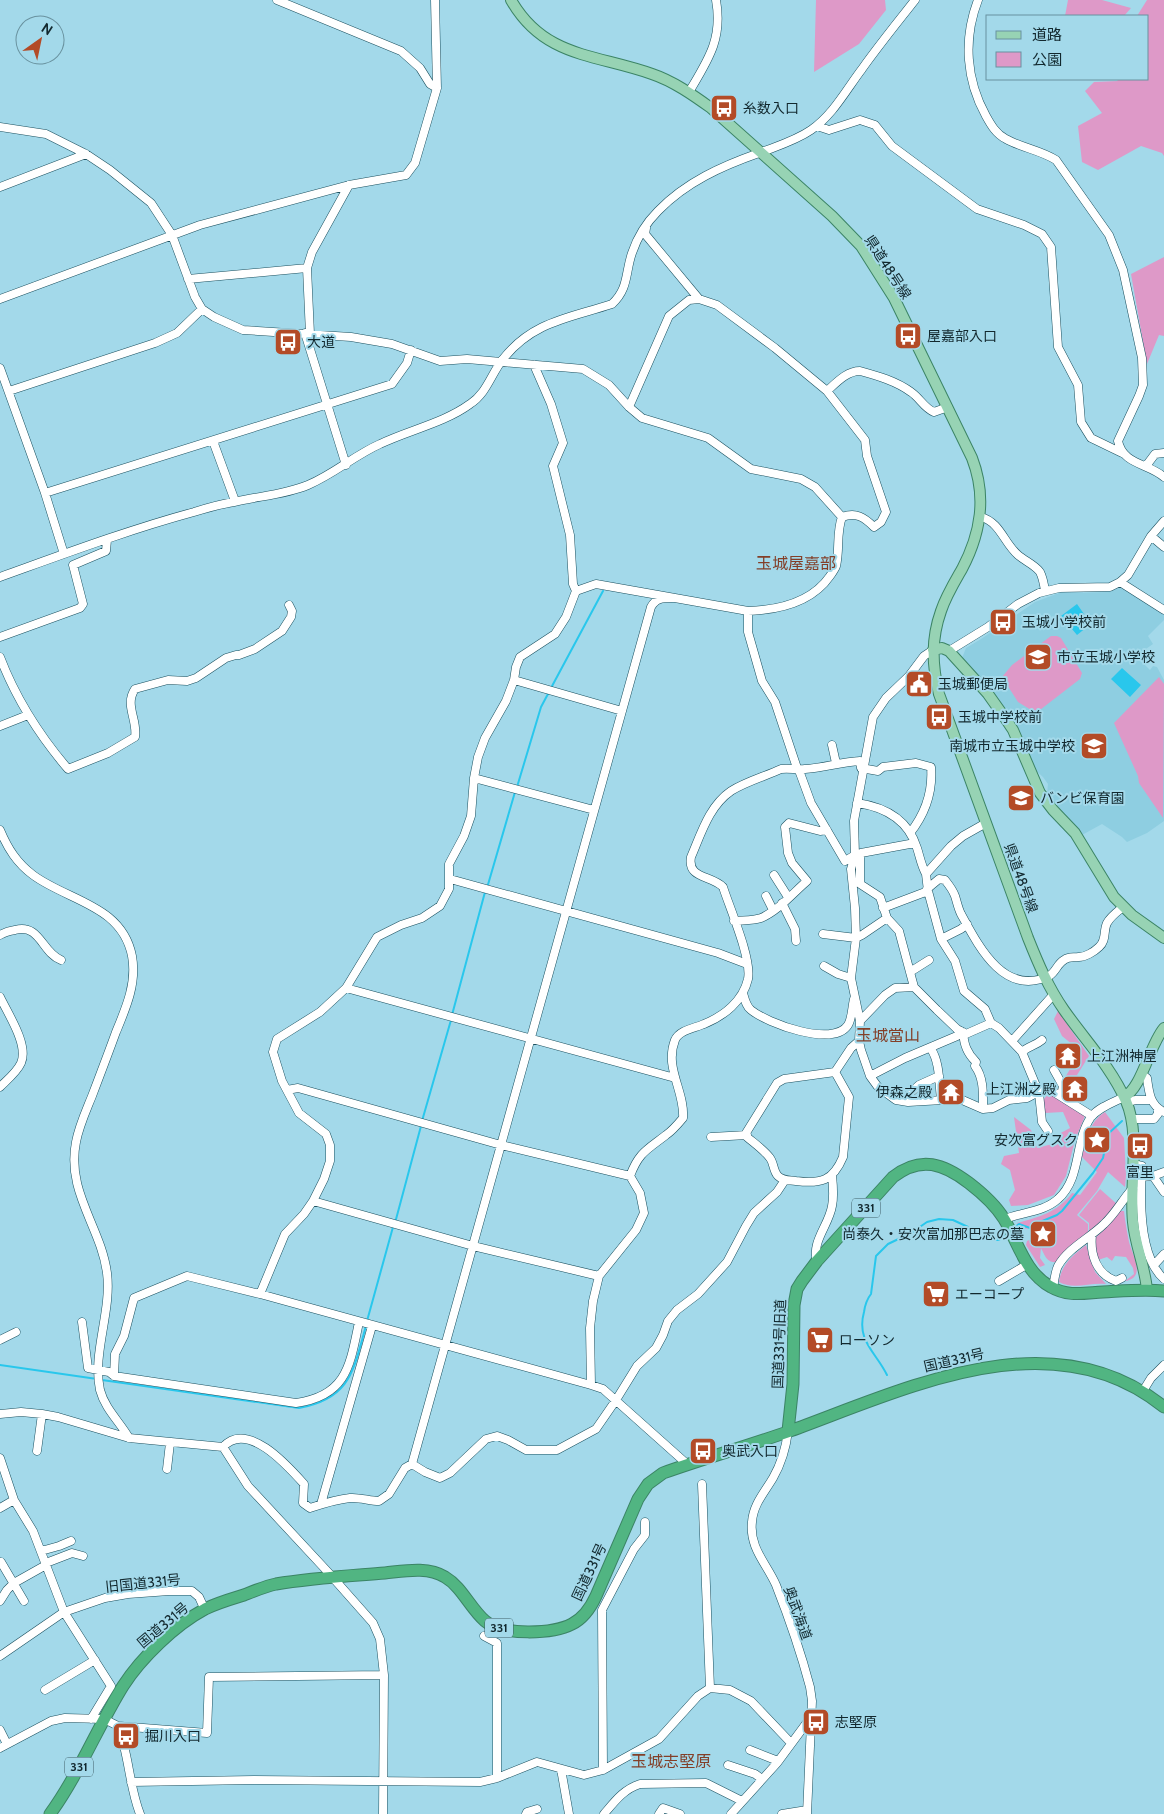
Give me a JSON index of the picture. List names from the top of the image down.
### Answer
{
  "streets": {
    "highway": ["331", "国道331号旧道", "国道331号"],
    "main road": ["県道48号線"],
    "street": ["旧国道331号", "奥武海道"]
  },
  "crossings": [
    ["県道48号線", "国道331号旧道"],
    ["国道331号旧道", "国道331号"],
    ["国道331号旧道", "奥武海道"],
    ["国道331号", "旧国道331号"],
    ["国道331号", "奥武海道"]
  ],
  "districts": ["玉城屋嘉部", "玉城當山", "玉城志堅原"],
  "places": {
    "bus stop": [
      "糸数入口",
      "屋嘉部入口",
      "大道",
      "玉城小学校前",
      "玉城中学校前",
      "富里",
      "奥武入口",
      "志堅原",
      "掘川入口"
    ],
    "school or university": ["市立玉城小学校", "南城市立玉城中学校", "バンビ保育園"],
    "public building": ["玉城郵便局"],
    "temple": ["上江洲神屋", "上江洲之殿", "伊森之殿"],
    "place": ["安次富グスク", "尚泰久・安次富加那巴志の墓"],
    "supermarket": ["エーコープ", "ローソン"]
  },
  "legend": ["道路", "公園"],
  "north": "top right"
}
